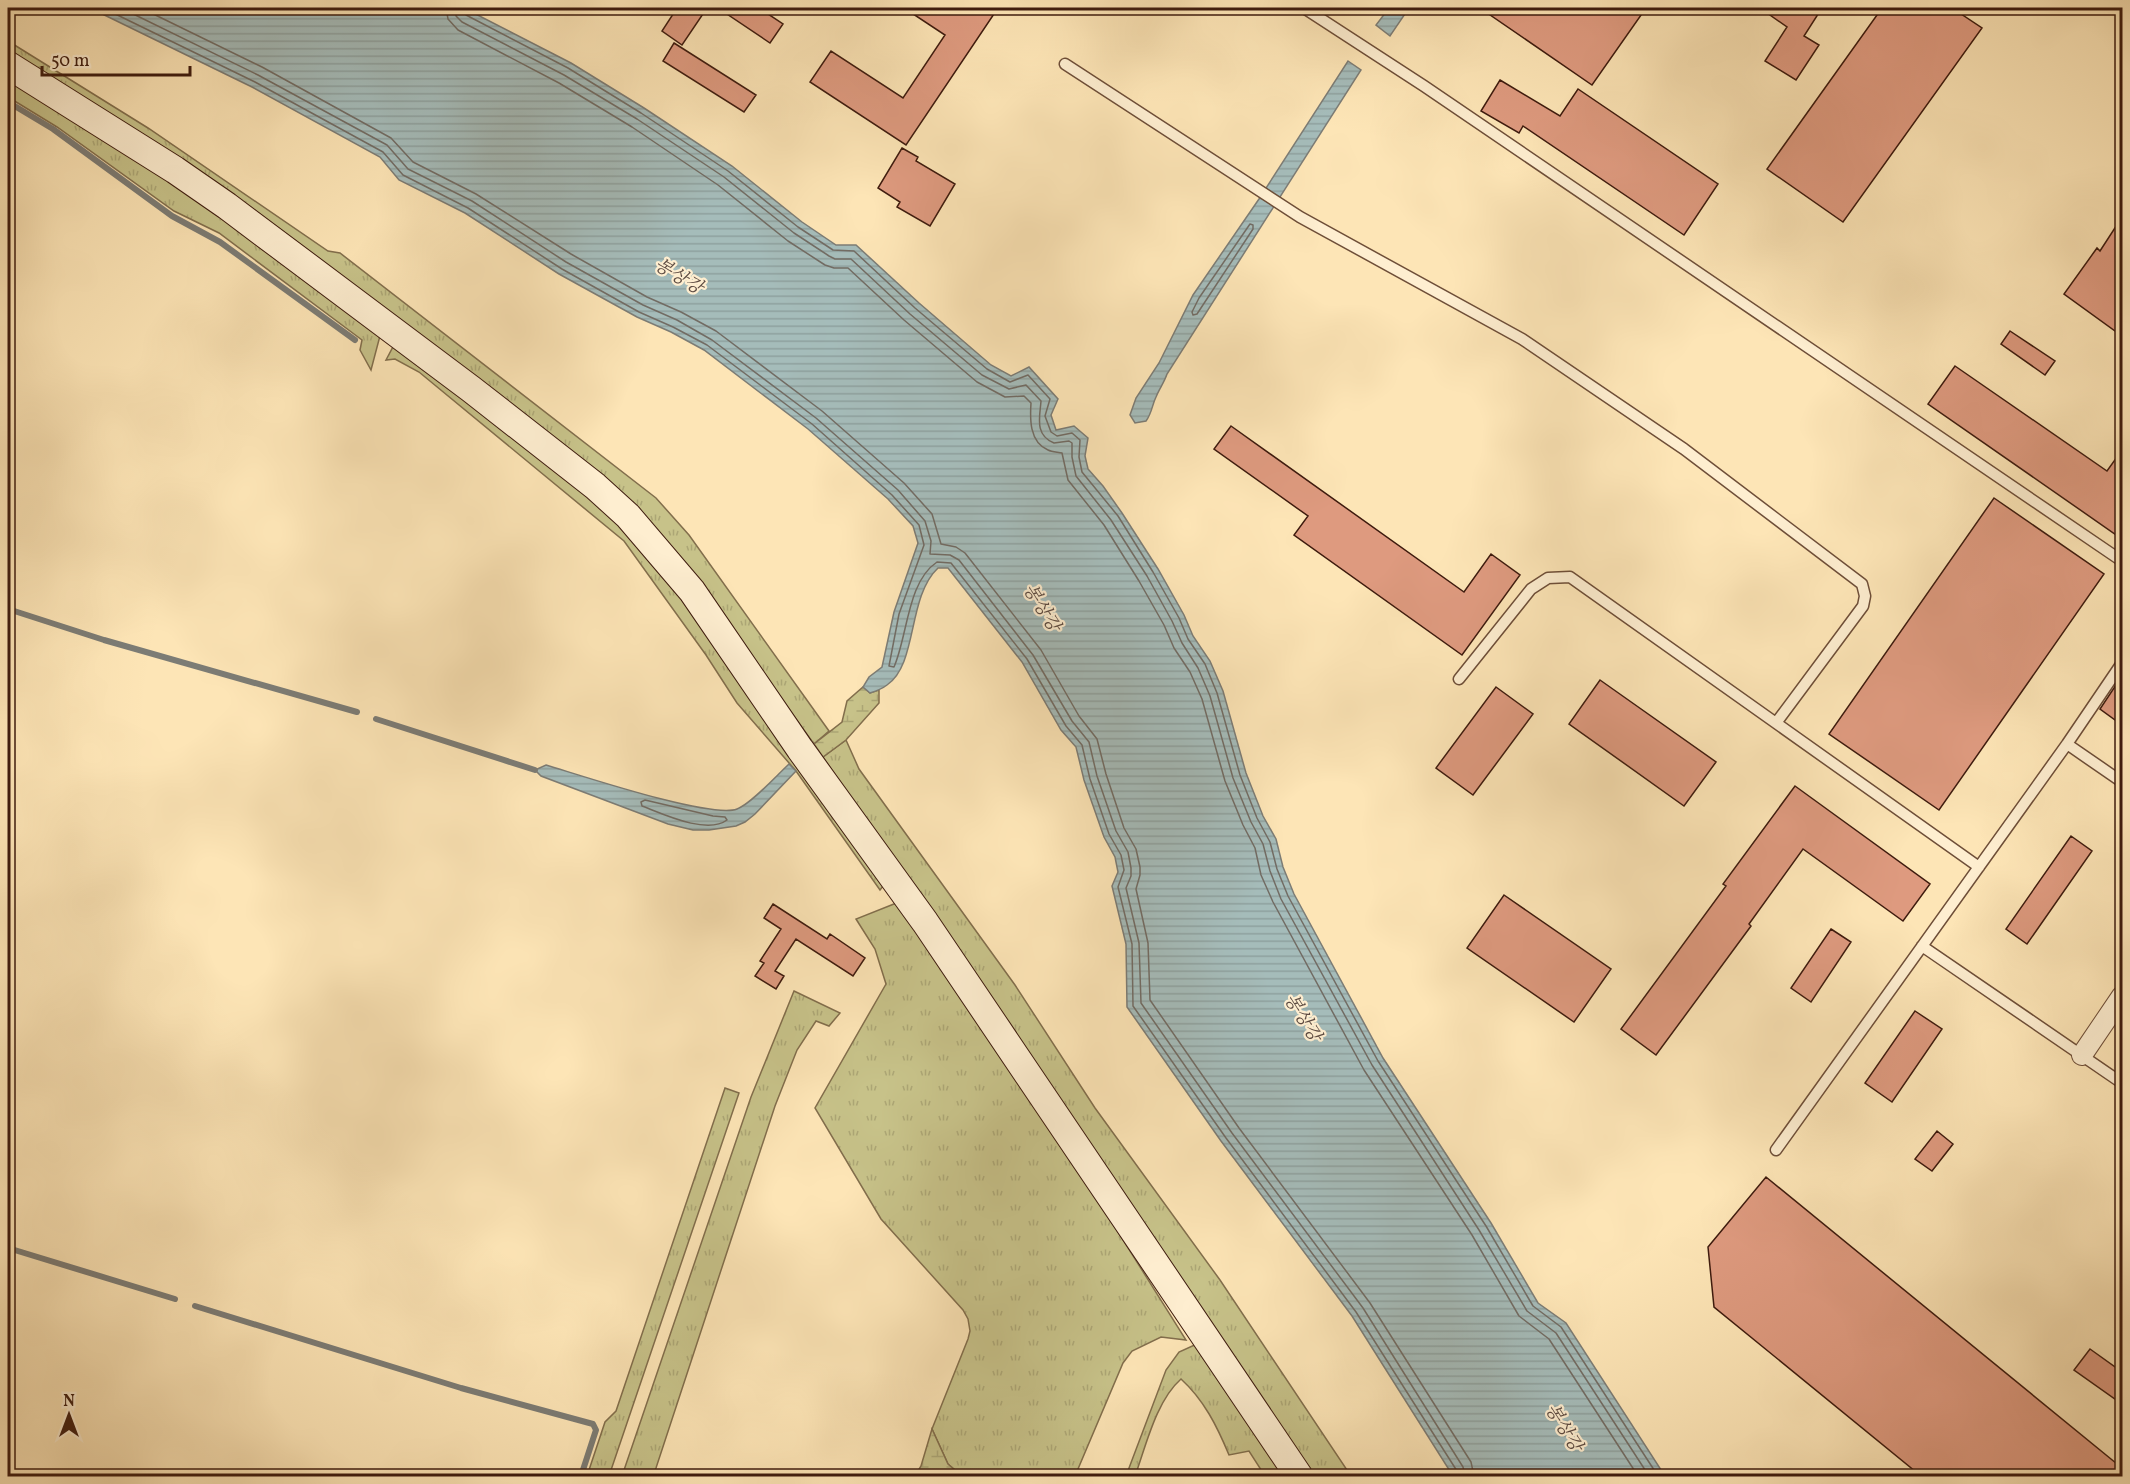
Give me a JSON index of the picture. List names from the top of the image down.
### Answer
{
  "water": ["봉상강"],
  "scale_bar": "50 m",
  "north": "top"
}
